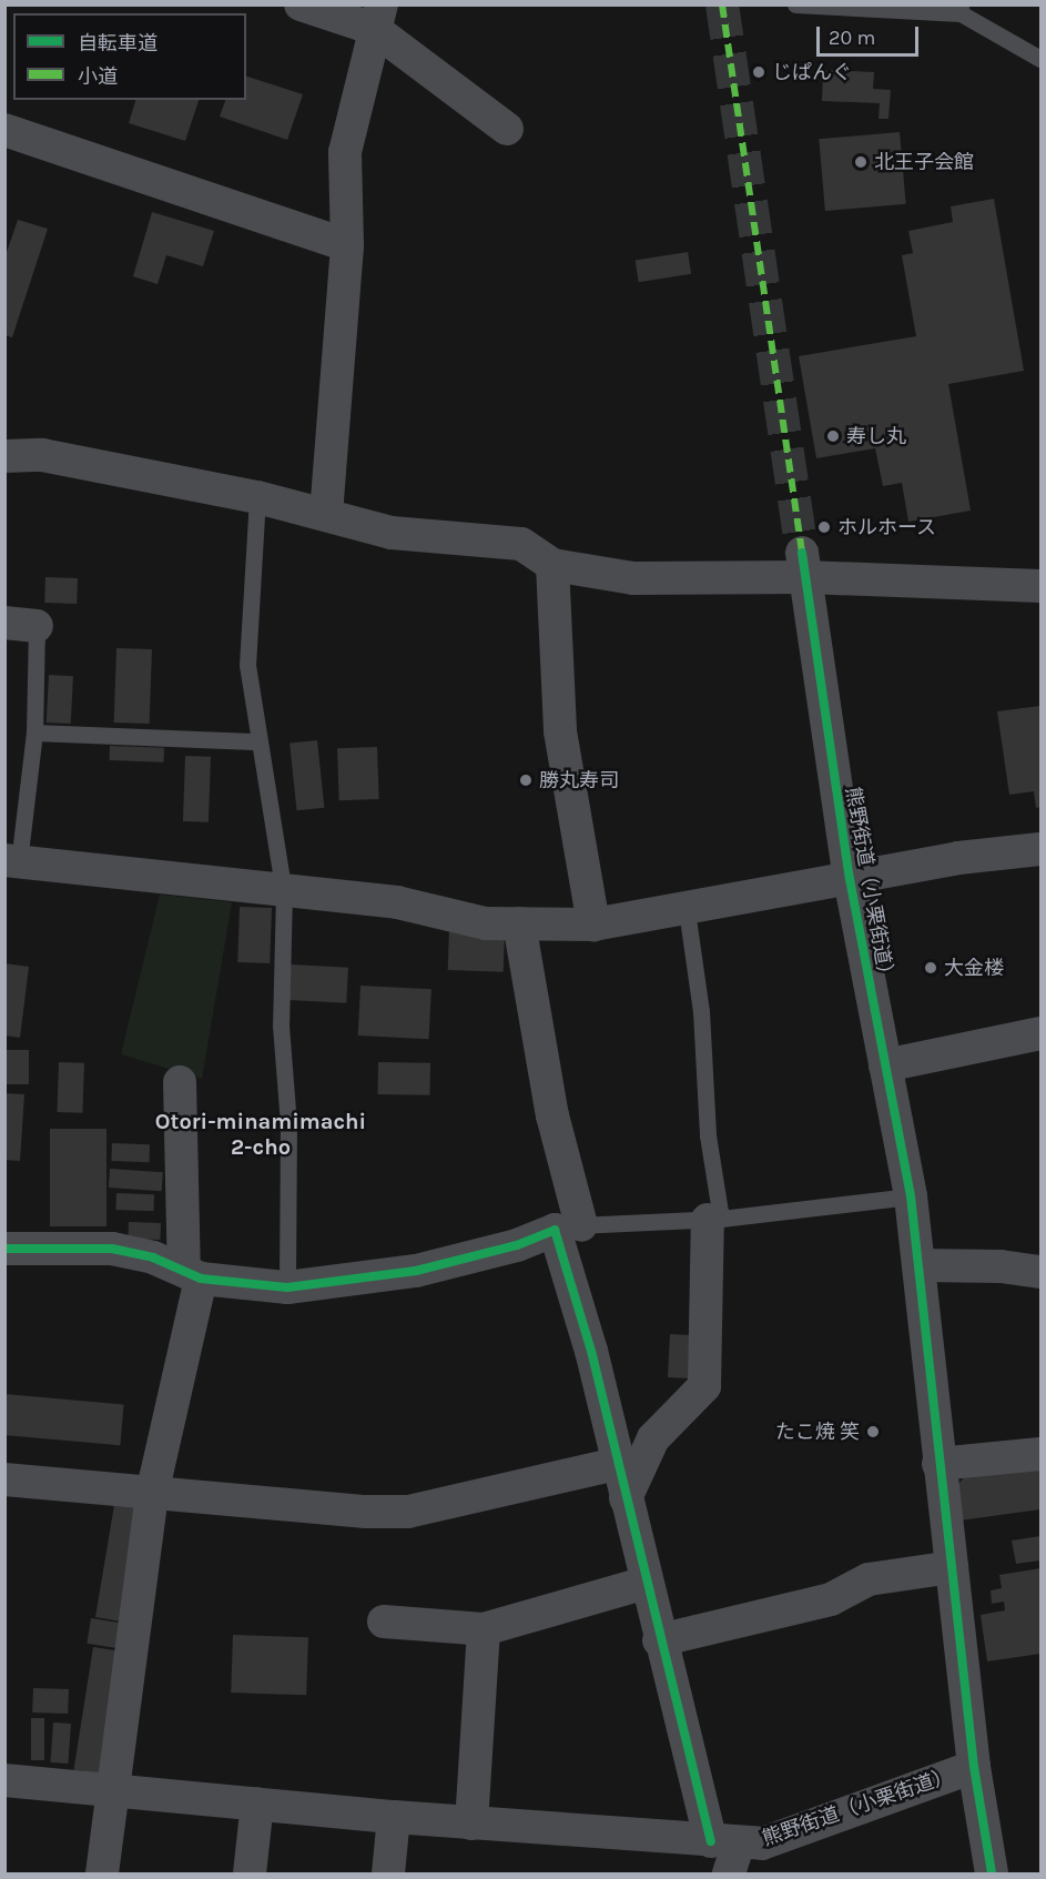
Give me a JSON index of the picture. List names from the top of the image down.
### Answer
{
  "streets": {
    "street": ["熊野街道（小栗街道）"]
  },
  "districts": ["Otori-minamimachi 2-cho"],
  "places": [
    "じぱんぐ",
    "北王子会館",
    "寿し丸",
    "ホルホース",
    "勝丸寿司",
    "大金楼",
    "たこ焼 笑"
  ],
  "legend": ["自転車道", "小道"],
  "scale_bar": "20 m"
}
